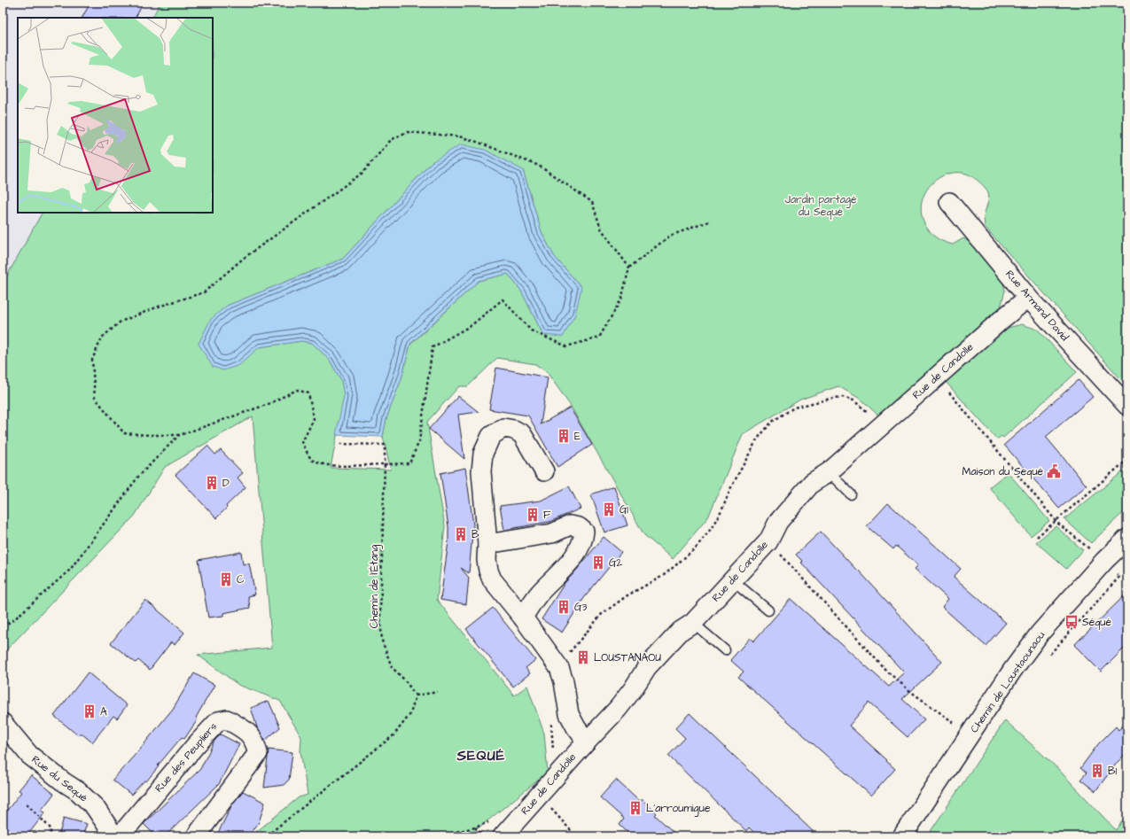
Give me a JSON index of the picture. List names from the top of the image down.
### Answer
{
  "streets": {
    "street": [
      "Rue Armand David",
      "Rue de Candolle",
      "Chemin de Loustaounaou",
      "Rue des Peupliers",
      "Rue du Sequé"
    ],
    "path": ["Chemin de l’Étang"]
  },
  "crossings": [
    ["Rue Armand David", "Rue de Candolle"]
  ],
  "districts": ["SEQUÉ"],
  "parks": ["Jardin partagé du Sequé"],
  "places": {
    "building": [
      "E",
      "D",
      "G1",
      "F",
      "B",
      "G2",
      "C",
      "G3",
      "LOUSTANAOU",
      "A",
      "B1",
      "L'arroumigue"
    ],
    "public building": ["Maison du Sequé"],
    "bus stop": ["Séqué"]
  }
}
